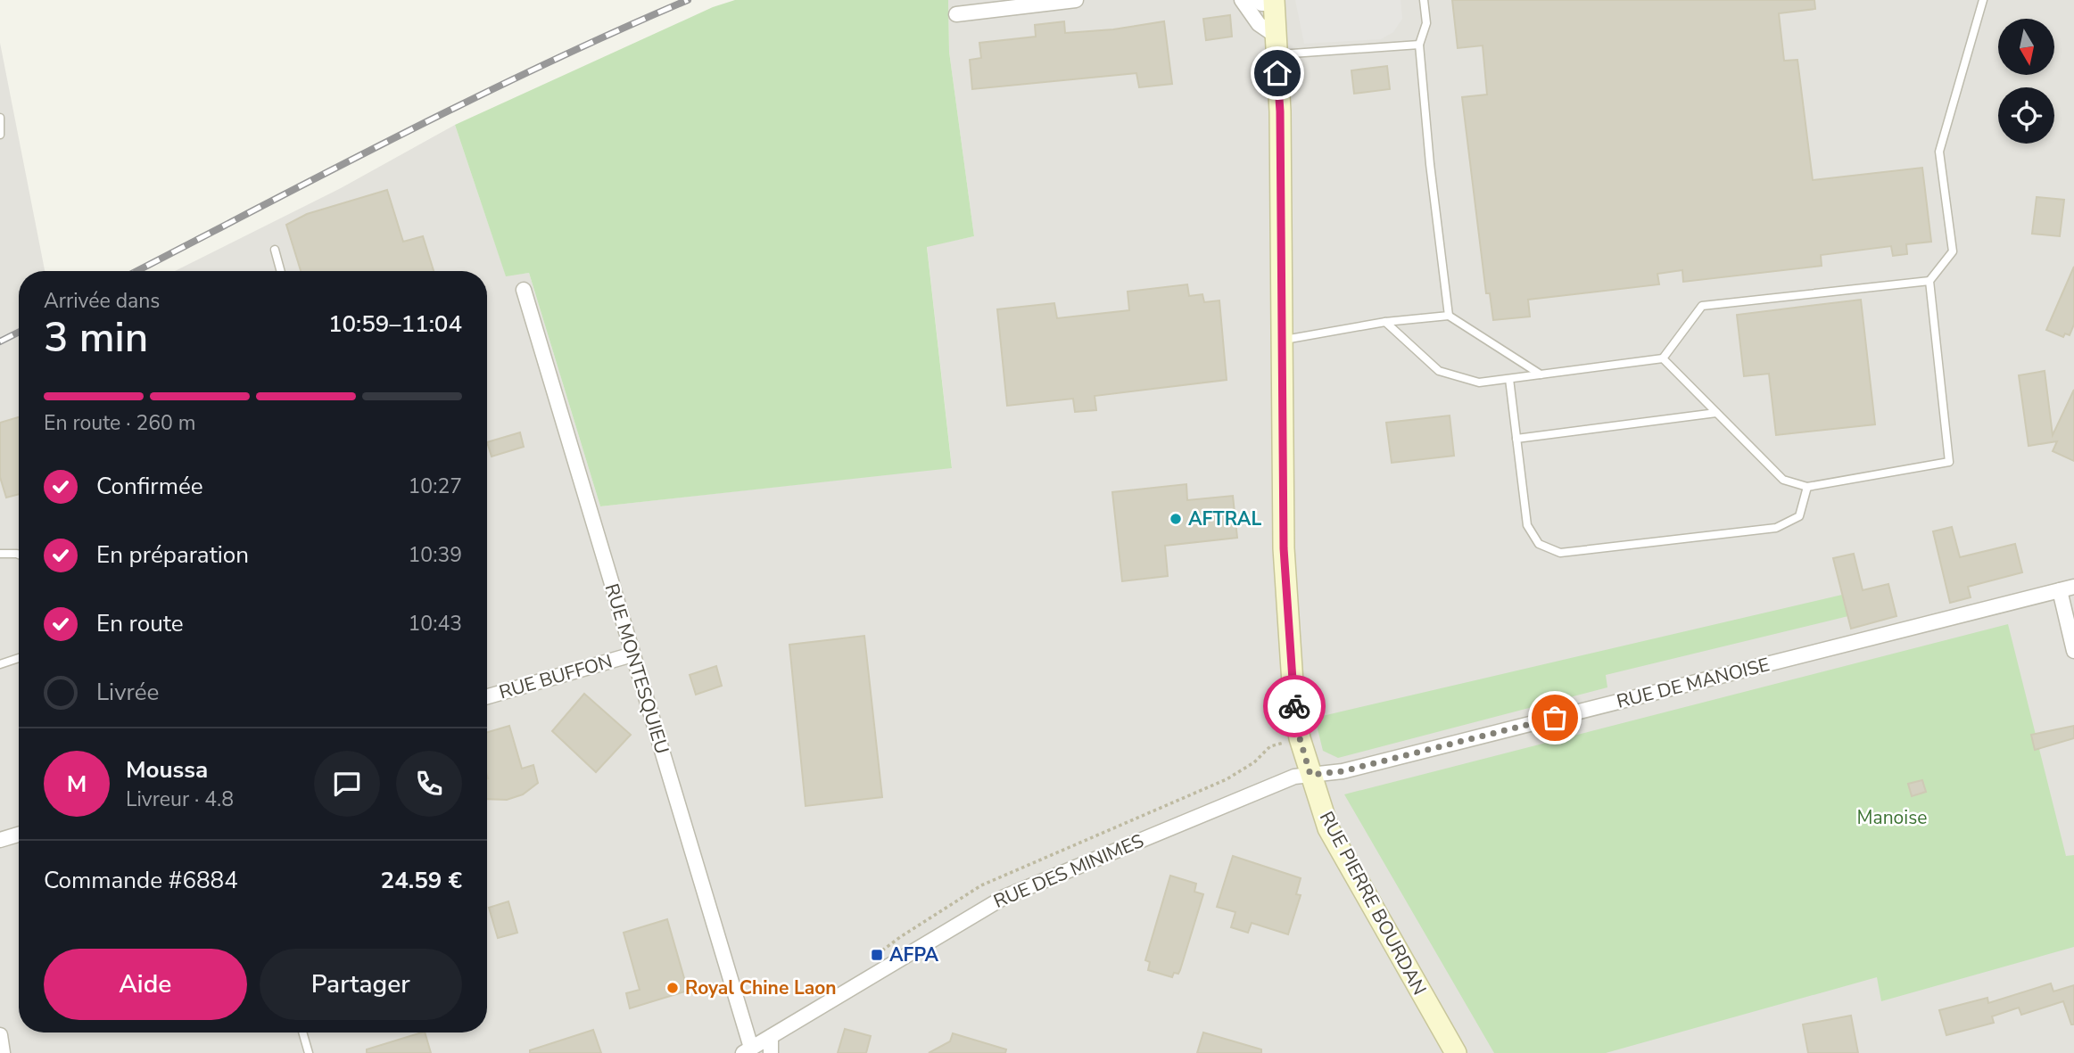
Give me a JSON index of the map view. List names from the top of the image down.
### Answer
{
  "streets": {
    "street": [
      "RUE MONTESQUIEU",
      "RUE BUFFON",
      "RUE DE MANOISE",
      "RUE DES MINIMES",
      "RUE PIERRE BOURDAN"
    ]
  },
  "crossings": [
    ["RUE MONTESQUIEU", "RUE BUFFON"],
    ["RUE MONTESQUIEU", "RUE DES MINIMES"],
    ["RUE DE MANOISE", "RUE DES MINIMES"],
    ["RUE DE MANOISE", "RUE PIERRE BOURDAN"],
    ["RUE DES MINIMES", "RUE PIERRE BOURDAN"]
  ],
  "parks": ["Manoise"],
  "places": {
    "other": ["AFTRAL", "Royal Chine Laon"],
    "transit": ["AFPA"]
  },
  "north": "bottom",
  "page": {
    "heading": ["3 min", "Arrivée dans", "10:59–11:04"],
    "panel": [
      "Moussa",
      "Livreur · 4.8",
      "Commande #6884",
      "24.59 €"
    ],
    "bar": "En route · 260 m",
    "list": [
      ["Confirmée", "10:27"],
      ["En préparation", "10:39"],
      ["En route", "10:43"],
      "Livrée"
    ],
    "round": "M",
    "buttons": ["Aide", "Partager"]
  }
}
